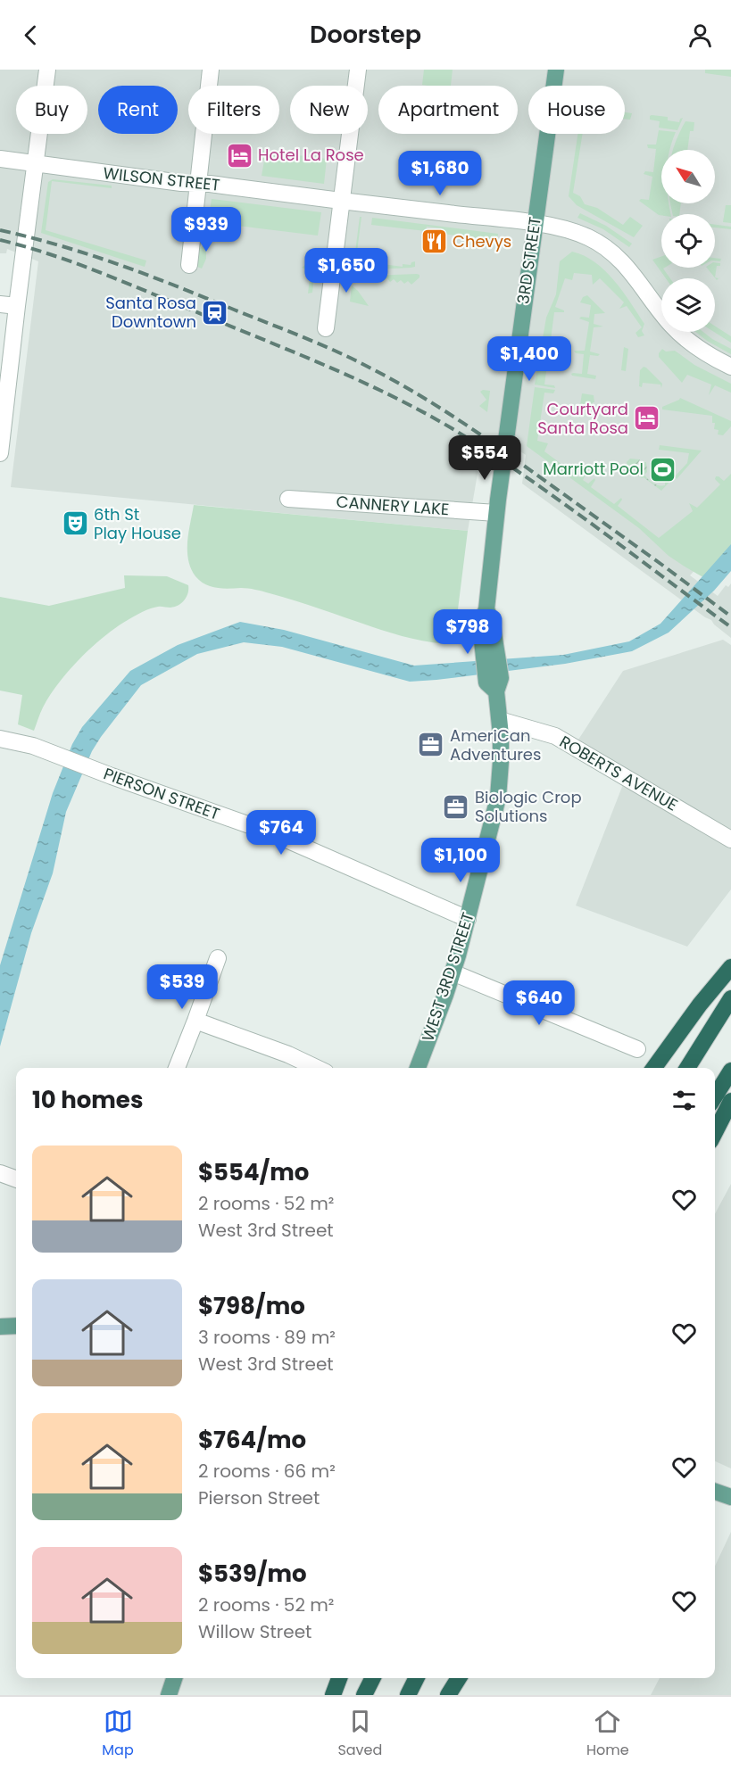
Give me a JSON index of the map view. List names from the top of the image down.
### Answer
{
  "streets": {
    "main road": ["3RD STREET", "WEST 3RD STREET"],
    "street": [
      "WILSON STREET",
      "CANNERY LAKE",
      "ROBERTS AVENUE",
      "PIERSON STREET"
    ]
  },
  "crossings": [
    ["WILSON STREET", "3RD STREET"],
    ["3RD STREET", "WEST 3RD STREET"],
    ["CANNERY LAKE", "WEST 3RD STREET"],
    ["ROBERTS AVENUE", "WEST 3RD STREET"],
    ["PIERSON STREET", "WEST 3RD STREET"]
  ],
  "places": {
    "hotel": ["Hotel La Rose", "Courtyard Santa Rosa"],
    "restaurant": ["Chevys"],
    "station": ["Santa Rosa Downtown"],
    "sports": ["Marriott Pool"],
    "theatre": ["6th St Play House"],
    "office": ["AmeriCan Adventures", "Biologic Crop Solutions"]
  },
  "north": "top left",
  "page": {
    "header": "Doorstep",
    "chip": [
      "Buy",
      "Rent",
      "Filters",
      "New",
      "Apartment",
      "House"
    ],
    "price": [
      "$1,680",
      "$939",
      "$1,650",
      "$1,400",
      "$554",
      "$798",
      "$764",
      "$1,100",
      "$539",
      "$640"
    ],
    "heading": "10 homes",
    "list": [
      {
        "name": "$554/mo",
        "note": "2 rooms · 52 m² · West 3rd Street"
      },
      {
        "name": "$798/mo",
        "note": "3 rooms · 89 m² · West 3rd Street"
      },
      {
        "name": "$764/mo",
        "note": "2 rooms · 66 m² · Pierson Street"
      },
      {
        "name": "$539/mo",
        "note": "2 rooms · 52 m² · Willow Street"
      }
    ],
    "tabs": ["Map", "Saved", "Home"]
  }
}
